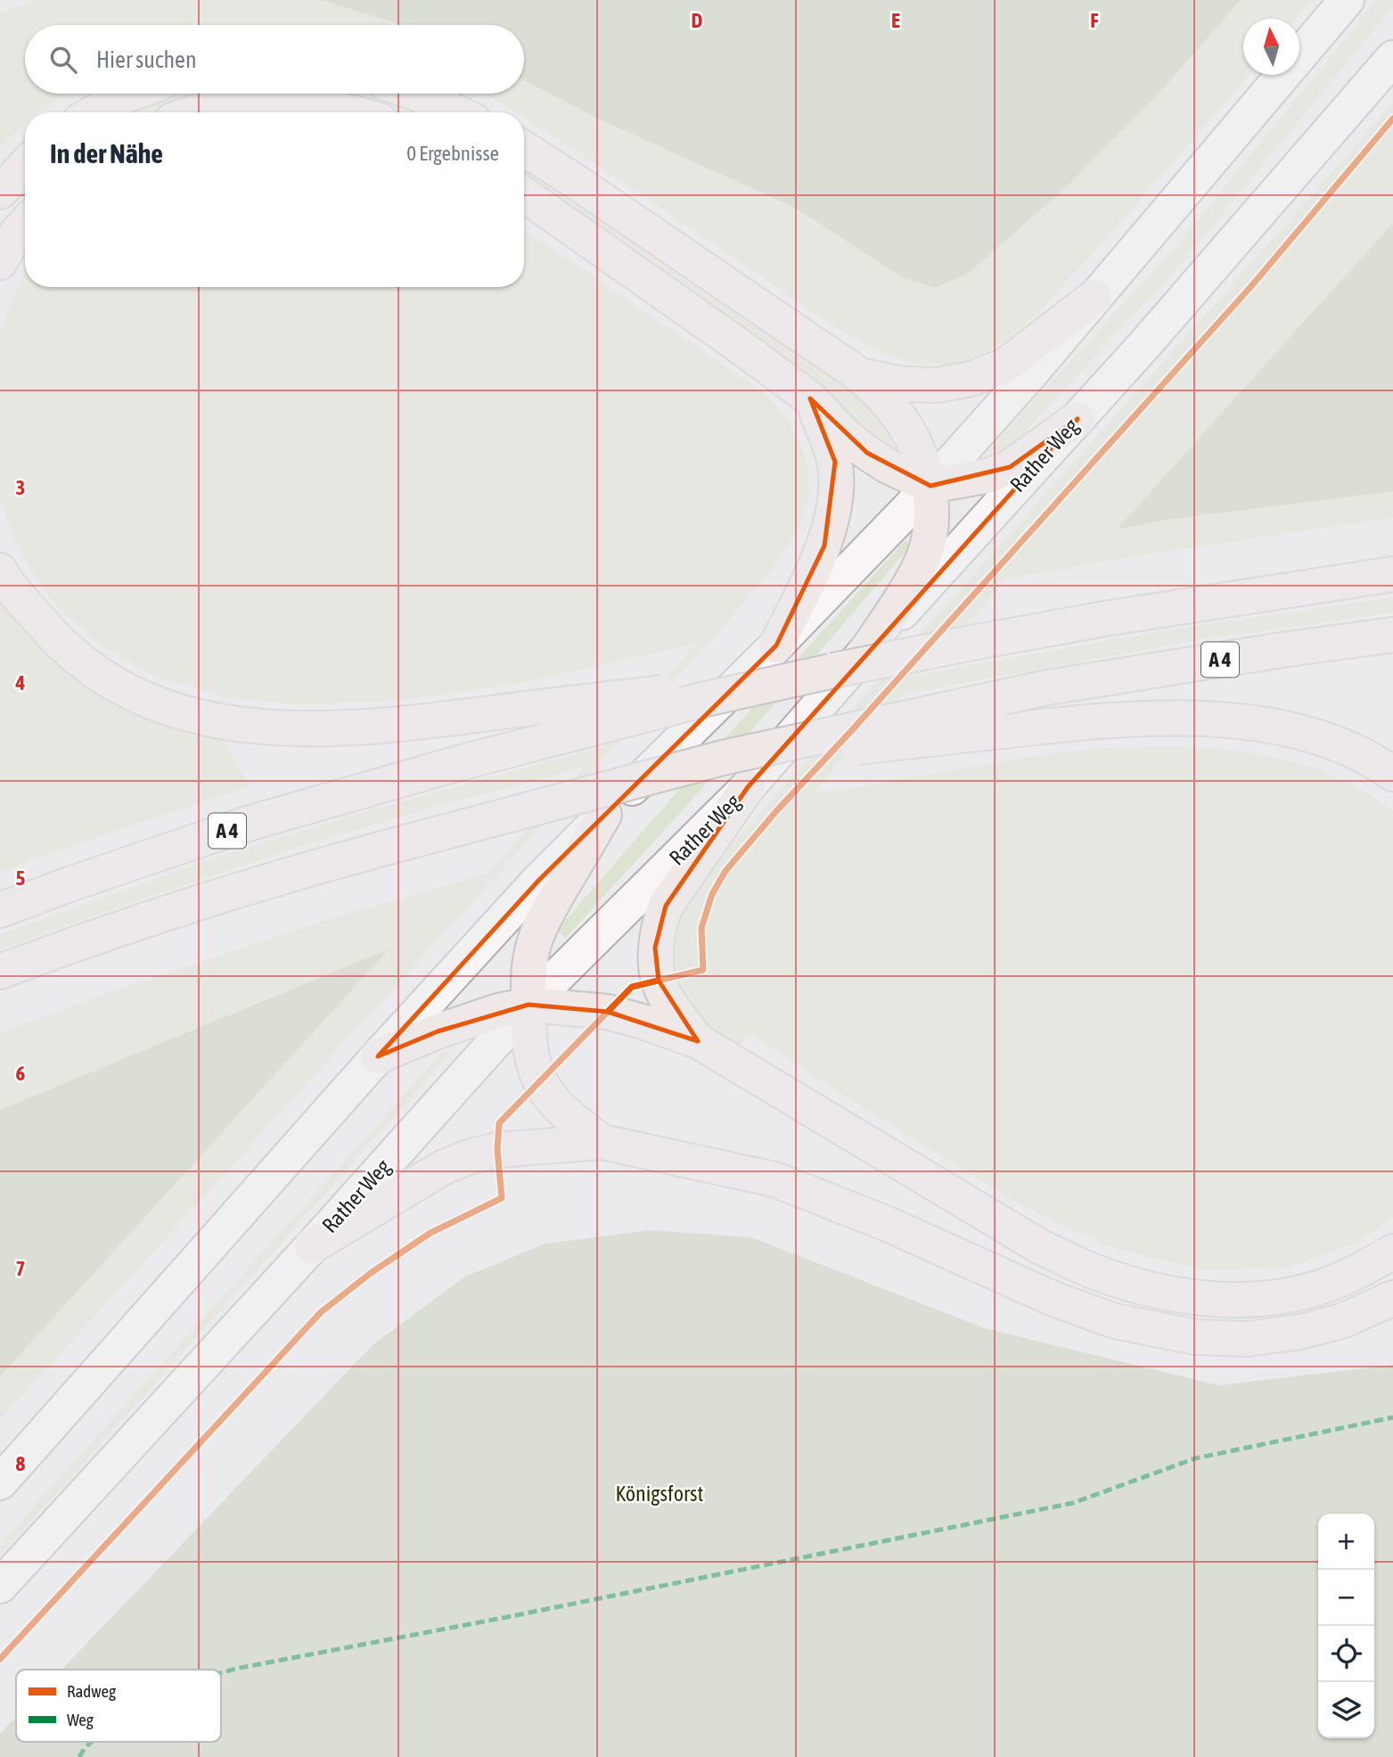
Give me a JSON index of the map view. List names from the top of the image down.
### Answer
{
  "streets": {
    "highway": ["A 4"],
    "main road": ["Rather Weg"]
  },
  "parks": ["Königsforst"],
  "legend": ["Radweg", "Weg"],
  "north": "top",
  "page": {
    "search": "Hier suchen",
    "heading": ["In der Nähe", "0 Ergebnisse"],
    "map_buttons": ["+", "−"]
  },
  "grid": {
    "columns": ["D", "E", "F"],
    "rows": [
      "3",
      "4",
      "5",
      "6",
      "7",
      "8"
    ]
  }
}
